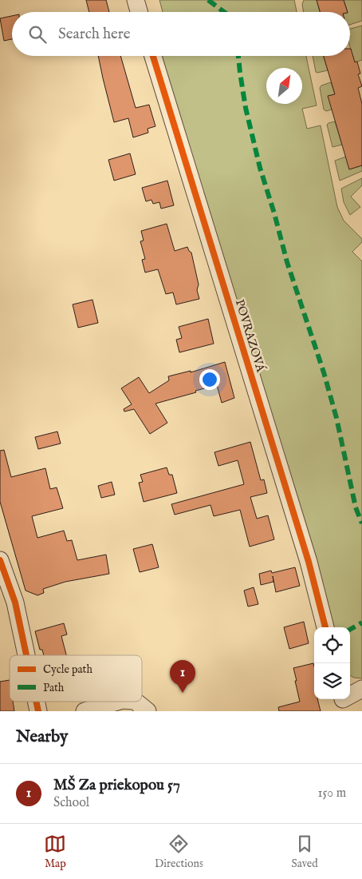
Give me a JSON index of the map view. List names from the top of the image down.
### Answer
{
  "streets": {
    "street": ["POVRAZOVÁ"]
  },
  "legend": ["Cycle path", "Path"],
  "north": "top right",
  "page": {
    "search": "Search here",
    "pins": "1",
    "heading": "Nearby",
    "list": [
      {
        "mark": "1",
        "name": "MŠ Za priekopou 57",
        "note": "School",
        "value": "150 m"
      }
    ],
    "nav": ["Map", "Directions", "Saved"]
  }
}
